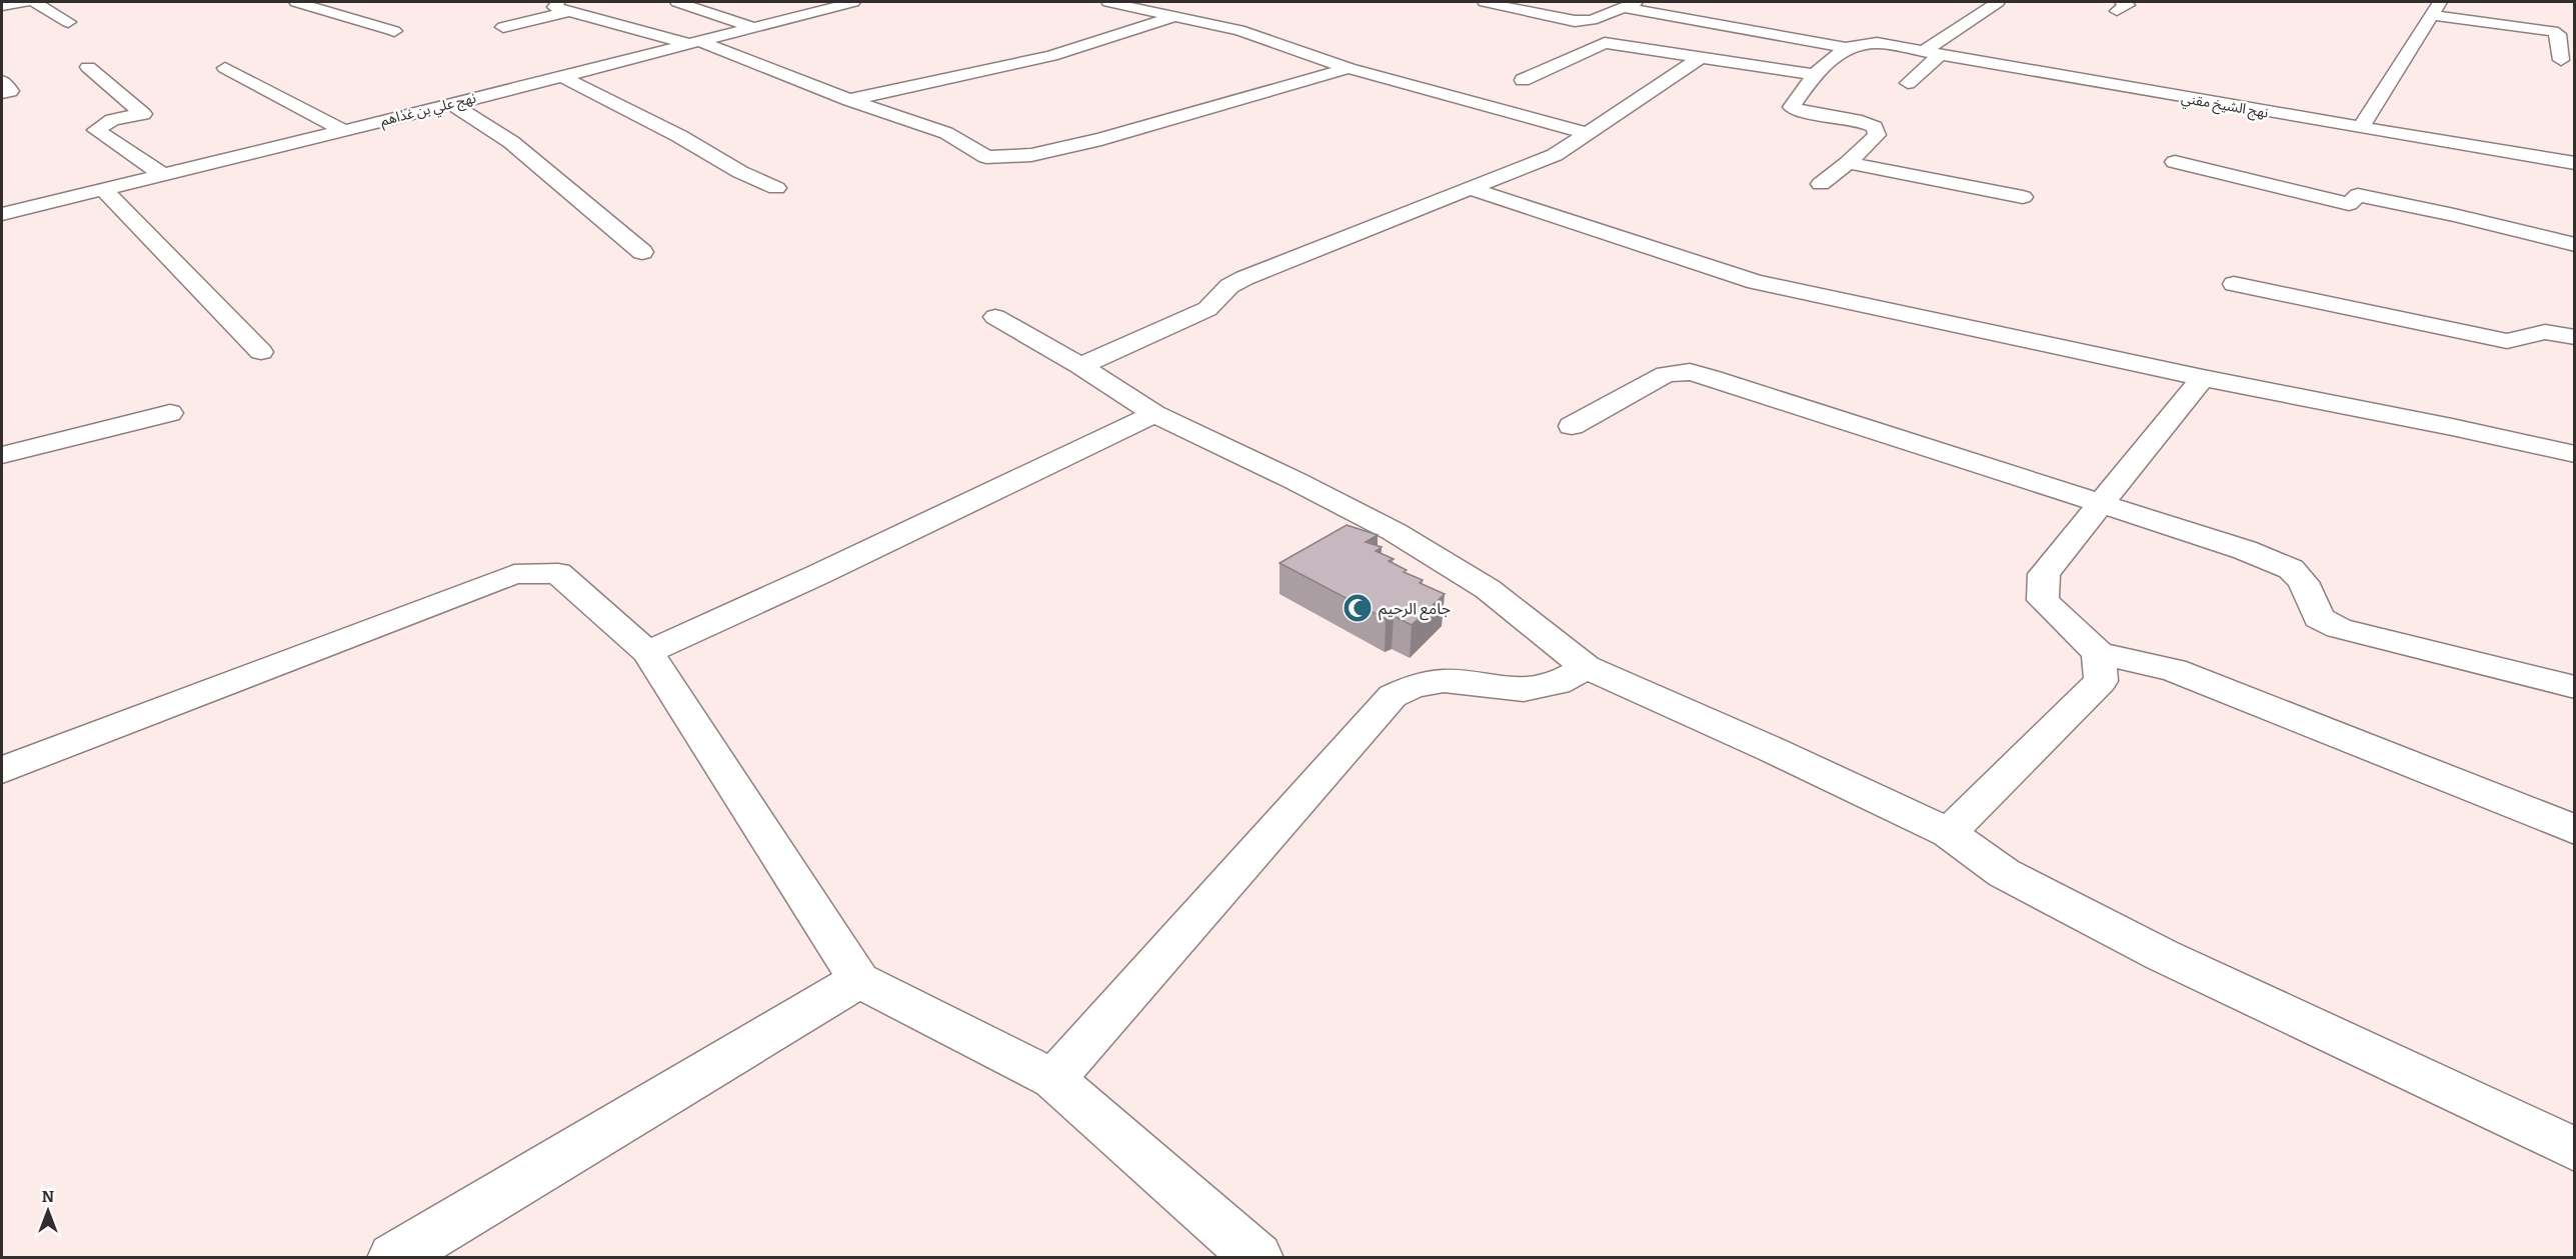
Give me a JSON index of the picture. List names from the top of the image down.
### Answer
{
  "streets": {
    "street": ["نهج الشيخ مقني", "نهج علي بن غذاهم"]
  },
  "places": {
    "mosque": ["جامع الرحيم"]
  },
  "north": "top"
}
